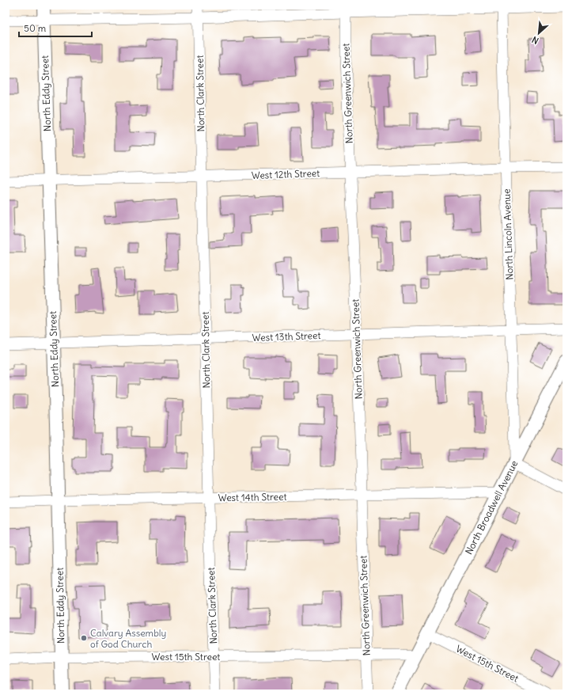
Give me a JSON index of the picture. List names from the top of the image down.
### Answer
{
  "streets": {
    "main road": ["North Eddy Street", "North Broadwell Avenue"],
    "street": [
      "North Clark Street",
      "North Greenwich Street",
      "West 12th Street",
      "North Lincoln Avenue",
      "West 13th Street",
      "West 14th Street",
      "West 15th Street"
    ]
  },
  "crossings": [
    ["North Eddy Street", "West 12th Street"],
    ["North Eddy Street", "West 13th Street"],
    ["North Eddy Street", "West 14th Street"],
    ["North Eddy Street", "West 15th Street"],
    ["North Clark Street", "West 12th Street"],
    ["North Clark Street", "West 13th Street"],
    ["North Clark Street", "West 14th Street"],
    ["North Clark Street", "West 15th Street"],
    ["North Greenwich Street", "West 12th Street"],
    ["North Greenwich Street", "West 13th Street"],
    ["North Greenwich Street", "West 14th Street"],
    ["North Greenwich Street", "West 15th Street"],
    ["West 12th Street", "North Lincoln Avenue"],
    ["North Lincoln Avenue", "West 13th Street"],
    ["North Lincoln Avenue", "North Broadwell Avenue"],
    ["West 14th Street", "North Broadwell Avenue"],
    ["North Broadwell Avenue", "West 15th Street"]
  ],
  "places": ["Calvary Assembly of God Church"],
  "scale_bar": "50 m",
  "north": "bottom left"
}
